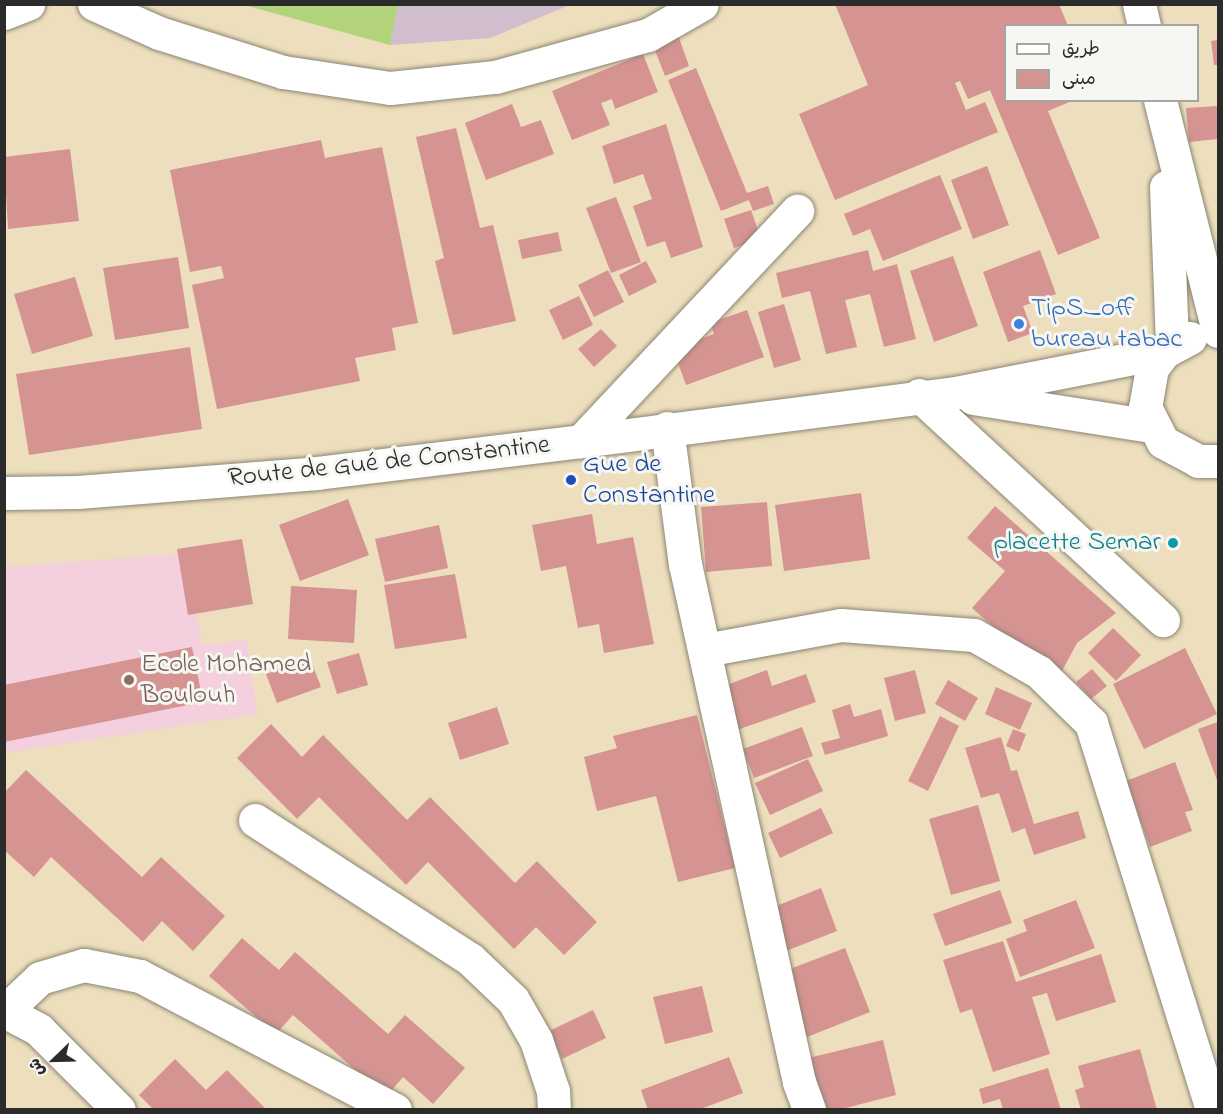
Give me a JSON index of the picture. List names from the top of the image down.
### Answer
{
  "streets": {
    "street": ["Route de Gué de Constantine"]
  },
  "places": [
    "TipS_off bureau tabac",
    "Gue de Constantine",
    "placette Semar",
    "Ecole Mohamed Boulouh"
  ],
  "legend": ["طريق", "مبنى"],
  "north": "bottom left"
}
